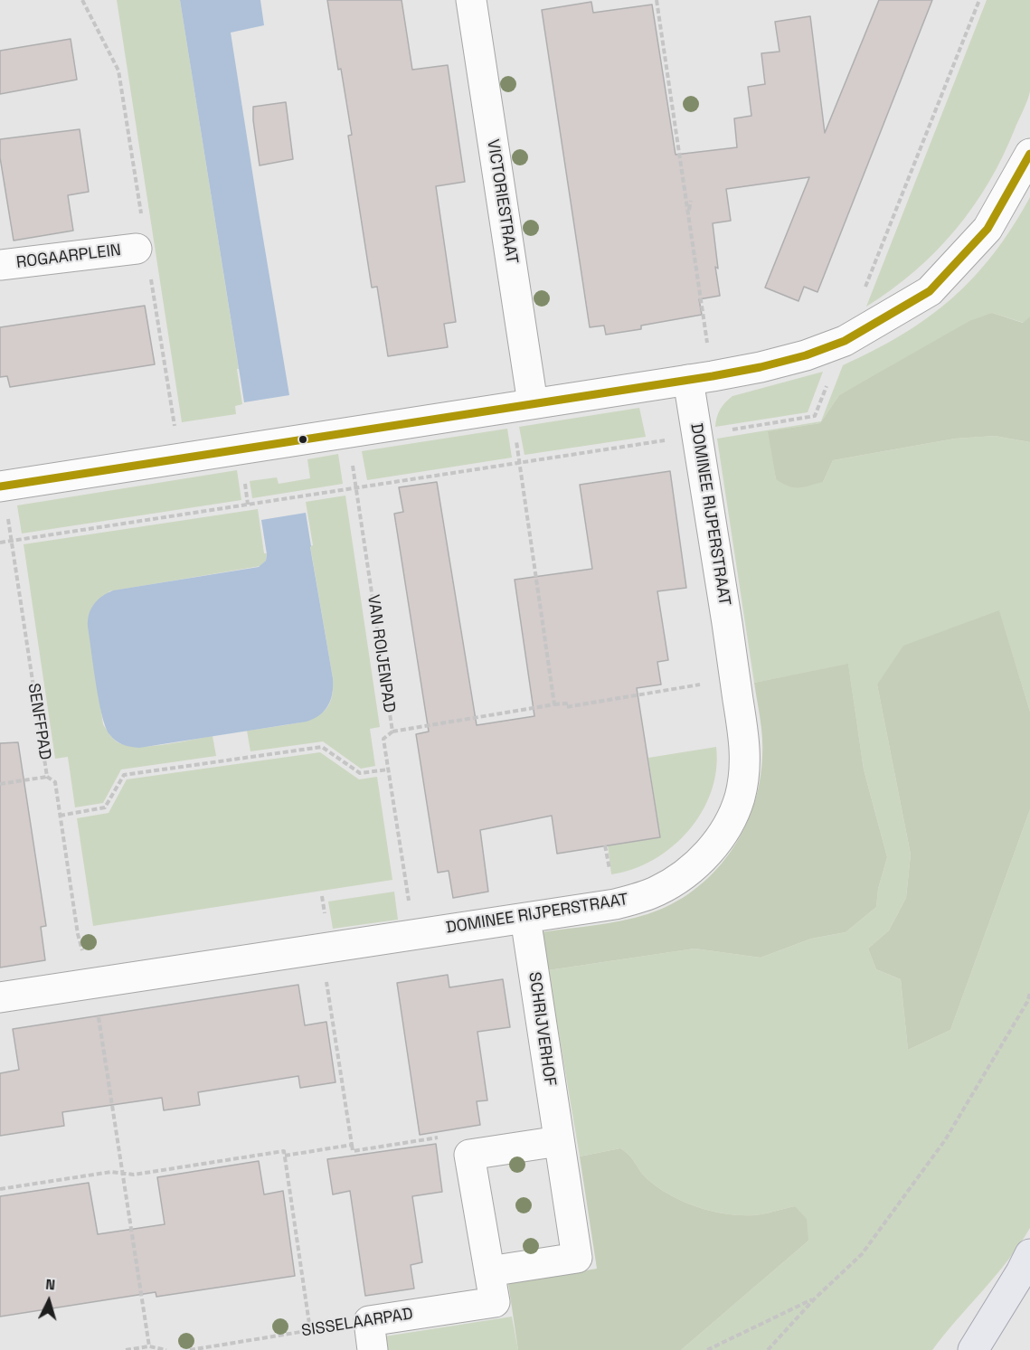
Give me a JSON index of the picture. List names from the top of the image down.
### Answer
{
  "streets": {
    "street": [
      "VICTORIESTRAAT",
      "ROGAARPLEIN",
      "DOMINEE RIJPERSTRAAT",
      "SCHRIJVERHOF",
      "SISSELAARPAD"
    ],
    "path": ["VAN ROIJENPAD", "SENFFPAD"]
  },
  "crossings": [
    ["DOMINEE RIJPERSTRAAT", "VAN ROIJENPAD"],
    ["DOMINEE RIJPERSTRAAT", "SENFFPAD"],
    ["DOMINEE RIJPERSTRAAT", "SCHRIJVERHOF"],
    ["SCHRIJVERHOF", "SISSELAARPAD"]
  ],
  "north": "top"
}
